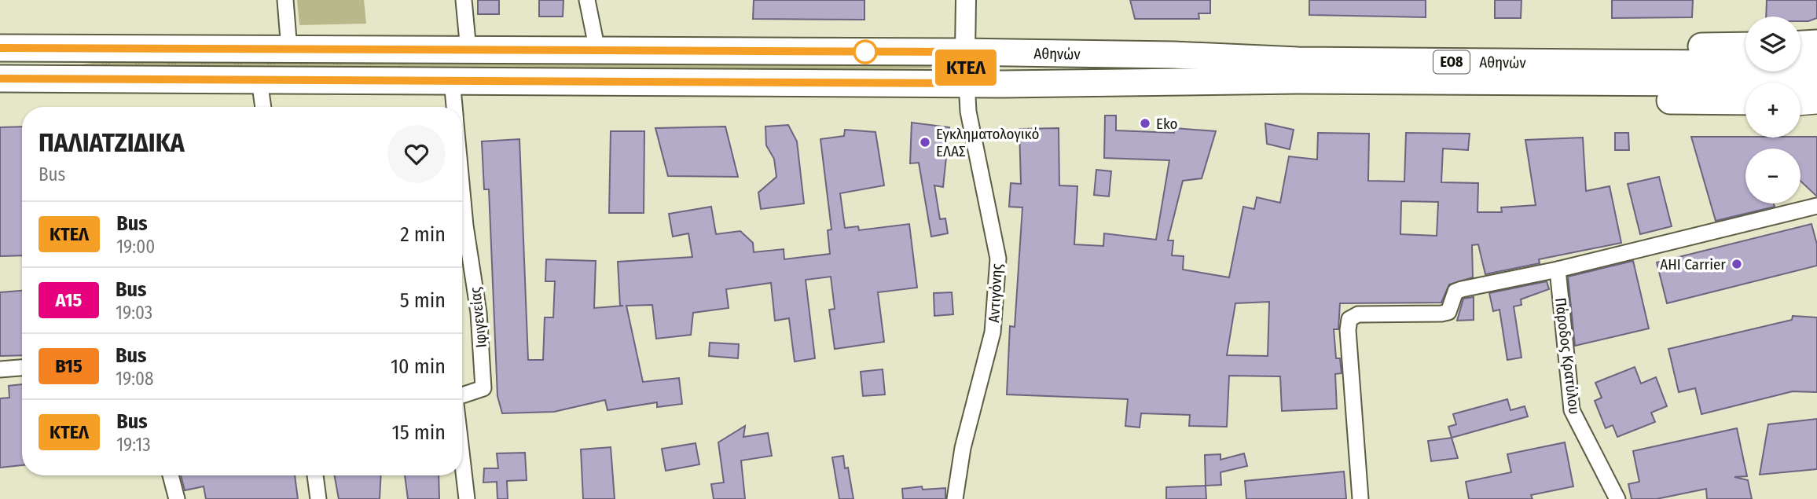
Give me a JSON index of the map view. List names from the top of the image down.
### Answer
{
  "streets": {
    "highway": ["Αθηνών", "ΕΟ8"],
    "street": ["Αντιγόνης", "Ιφιγενείας", "Πάροδος Κρατύλου"]
  },
  "crossings": [
    ["Αθηνών", "Αντιγόνης"],
    ["Αθηνών", "Ιφιγενείας"]
  ],
  "places": ["Eko", "Εγκληματολογικό ΕΛΑΣ", "AHI Carrier"],
  "lines": ["bus line ΚΤΕΛ"],
  "page": {
    "on_map": "ΚΤΕΛ",
    "map_buttons": ["+", "−"],
    "heading": ["ΠΑΛΙΑΤΖΙΔΙΚΑ", "Bus"],
    "list": [
      {
        "mark": "ΚΤΕΛ",
        "name": "Bus",
        "note": "19:00",
        "value": "2 min"
      },
      {
        "mark": "Α15",
        "name": "Bus",
        "note": "19:03",
        "value": "5 min"
      },
      {
        "mark": "Β15",
        "name": "Bus",
        "note": "19:08",
        "value": "10 min"
      },
      {
        "mark": "ΚΤΕΛ",
        "name": "Bus",
        "note": "19:13",
        "value": "15 min"
      }
    ]
  }
}
